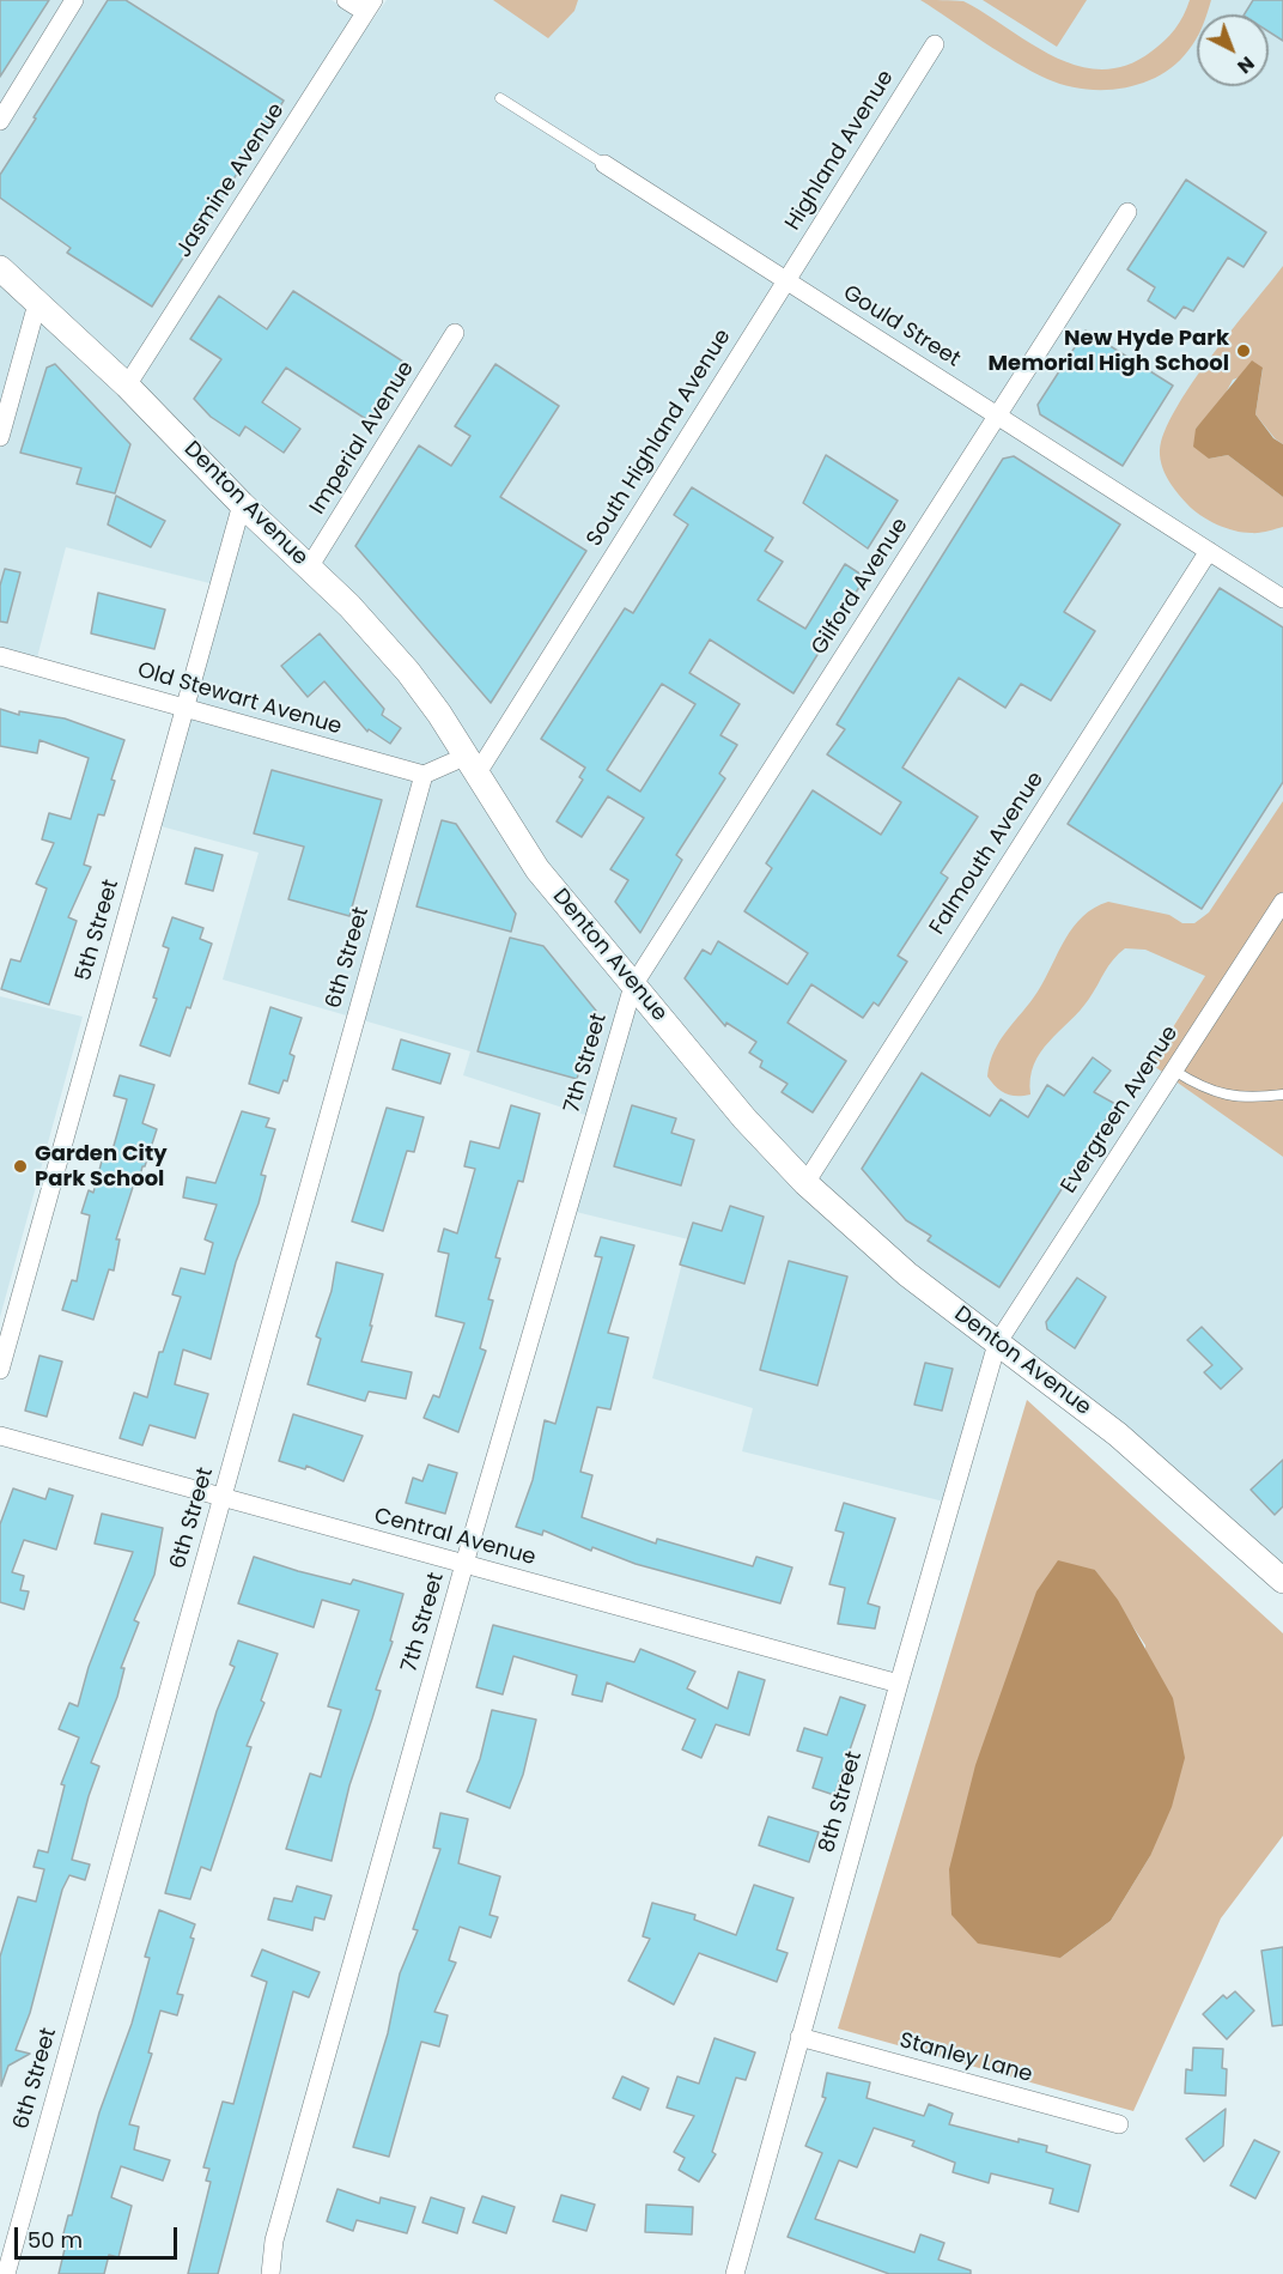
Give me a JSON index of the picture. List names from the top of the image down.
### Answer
{
  "streets": {
    "main road": ["Denton Avenue"],
    "street": [
      "Highland Avenue",
      "Jasmine Avenue",
      "Gould Street",
      "Imperial Avenue",
      "South Highland Avenue",
      "Gilford Avenue",
      "Old Stewart Avenue",
      "Falmouth Avenue",
      "5th Street",
      "6th Street",
      "7th Street",
      "Evergreen Avenue",
      "Central Avenue",
      "8th Street",
      "Stanley Lane"
    ]
  },
  "crossings": [
    ["Highland Avenue", "Gould Street"],
    ["Highland Avenue", "South Highland Avenue"],
    ["Jasmine Avenue", "Denton Avenue"],
    ["Gould Street", "South Highland Avenue"],
    ["Gould Street", "Gilford Avenue"],
    ["Gould Street", "Falmouth Avenue"],
    ["Imperial Avenue", "Denton Avenue"],
    ["South Highland Avenue", "Denton Avenue"],
    ["Denton Avenue", "Gilford Avenue"],
    ["Denton Avenue", "Falmouth Avenue"],
    ["Denton Avenue", "5th Street"],
    ["Denton Avenue", "7th Street"],
    ["Denton Avenue", "Evergreen Avenue"],
    ["Denton Avenue", "8th Street"],
    ["Gilford Avenue", "7th Street"],
    ["Old Stewart Avenue", "5th Street"],
    ["Old Stewart Avenue", "6th Street"],
    ["6th Street", "Central Avenue"],
    ["7th Street", "Central Avenue"],
    ["Evergreen Avenue", "8th Street"],
    ["Central Avenue", "8th Street"],
    ["8th Street", "Stanley Lane"]
  ],
  "places": ["New Hyde Park Memorial High School", "Garden City Park School"],
  "scale_bar": "50 m",
  "north": "bottom right"
}
